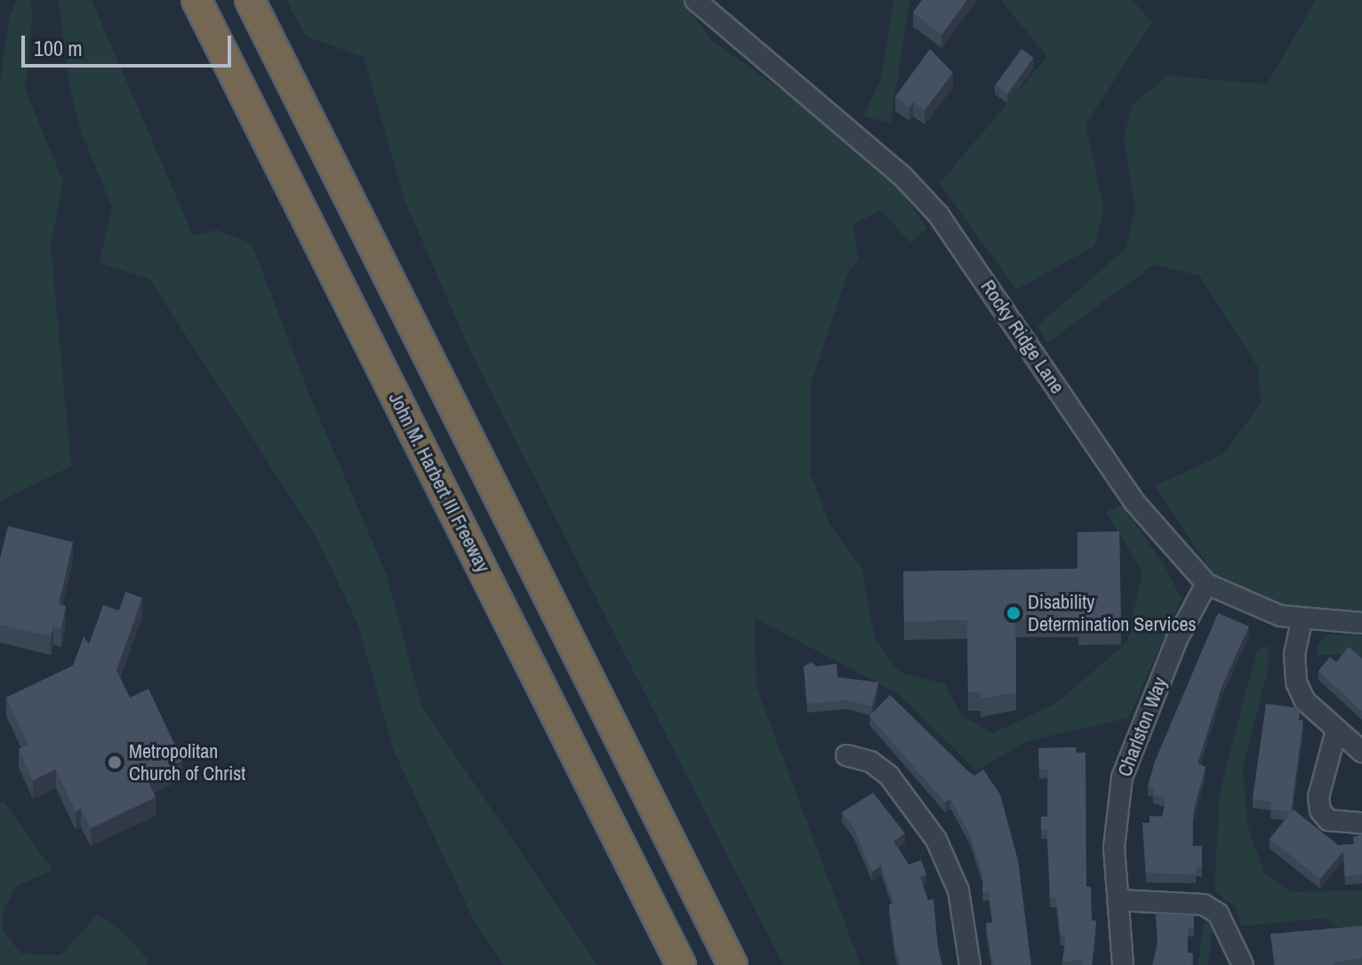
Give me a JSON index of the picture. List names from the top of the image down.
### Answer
{
  "streets": {
    "highway": ["John M. Harbert III Freeway"],
    "street": ["Rocky Ridge Lane", "Charlston Way"]
  },
  "crossings": [
    ["Rocky Ridge Lane", "Charlston Way"]
  ],
  "places": ["Disability Determination Services", "Metropolitan Church of Christ"],
  "scale_bar": "100 m"
}
